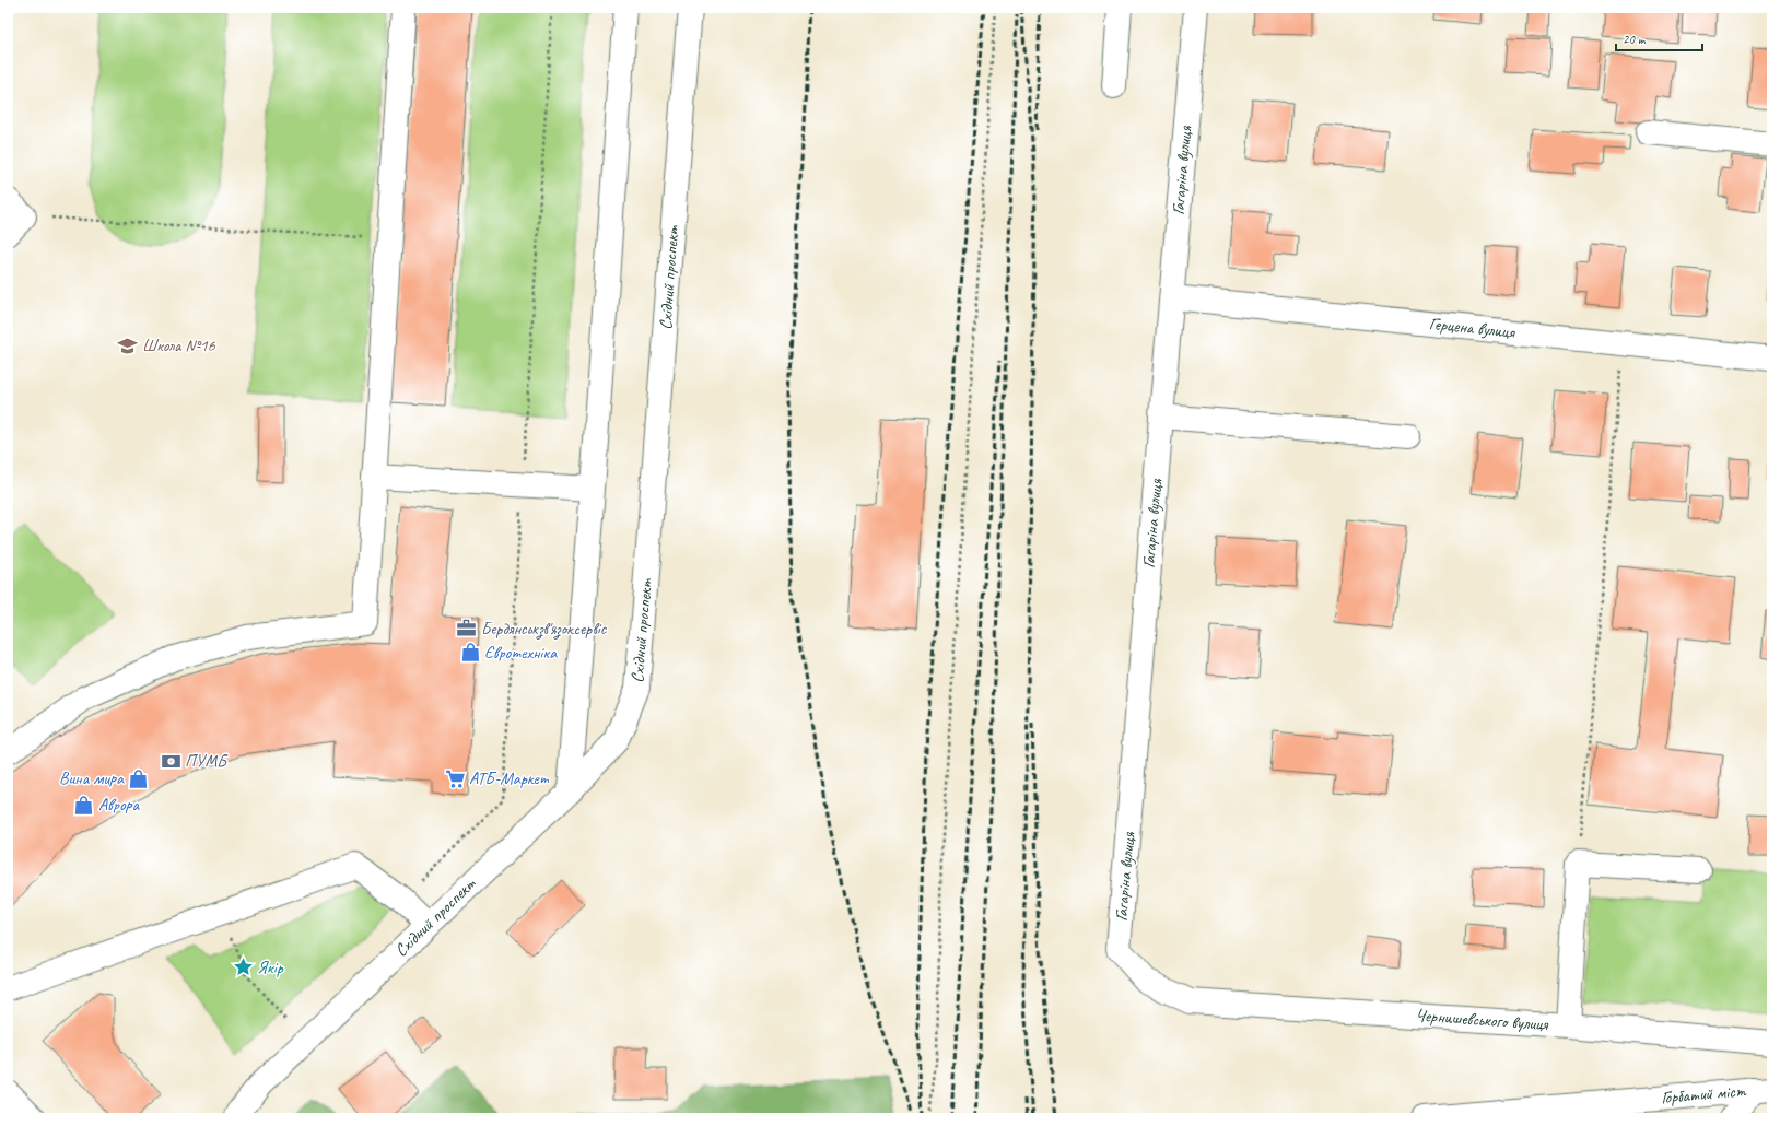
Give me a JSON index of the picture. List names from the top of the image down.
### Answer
{
  "streets": {
    "street": [
      "Гагаріна вулиця",
      "Східний проспект",
      "Герцена вулиця",
      "Чернишевського вулиця",
      "Горбатий міст"
    ]
  },
  "crossings": [
    ["Гагаріна вулиця", "Герцена вулиця"],
    ["Гагаріна вулиця", "Чернишевського вулиця"]
  ],
  "places": {
    "school or university": ["Школа №16"],
    "office": ["Бердянськзв'язоксервіс"],
    "shop": ["Євротехніка", "Вина мира", "Аврора"],
    "bank": ["ПУМБ"],
    "supermarket": ["АТБ-Маркет"],
    "place": ["Якір"]
  },
  "scale_bar": "20 m"
}
